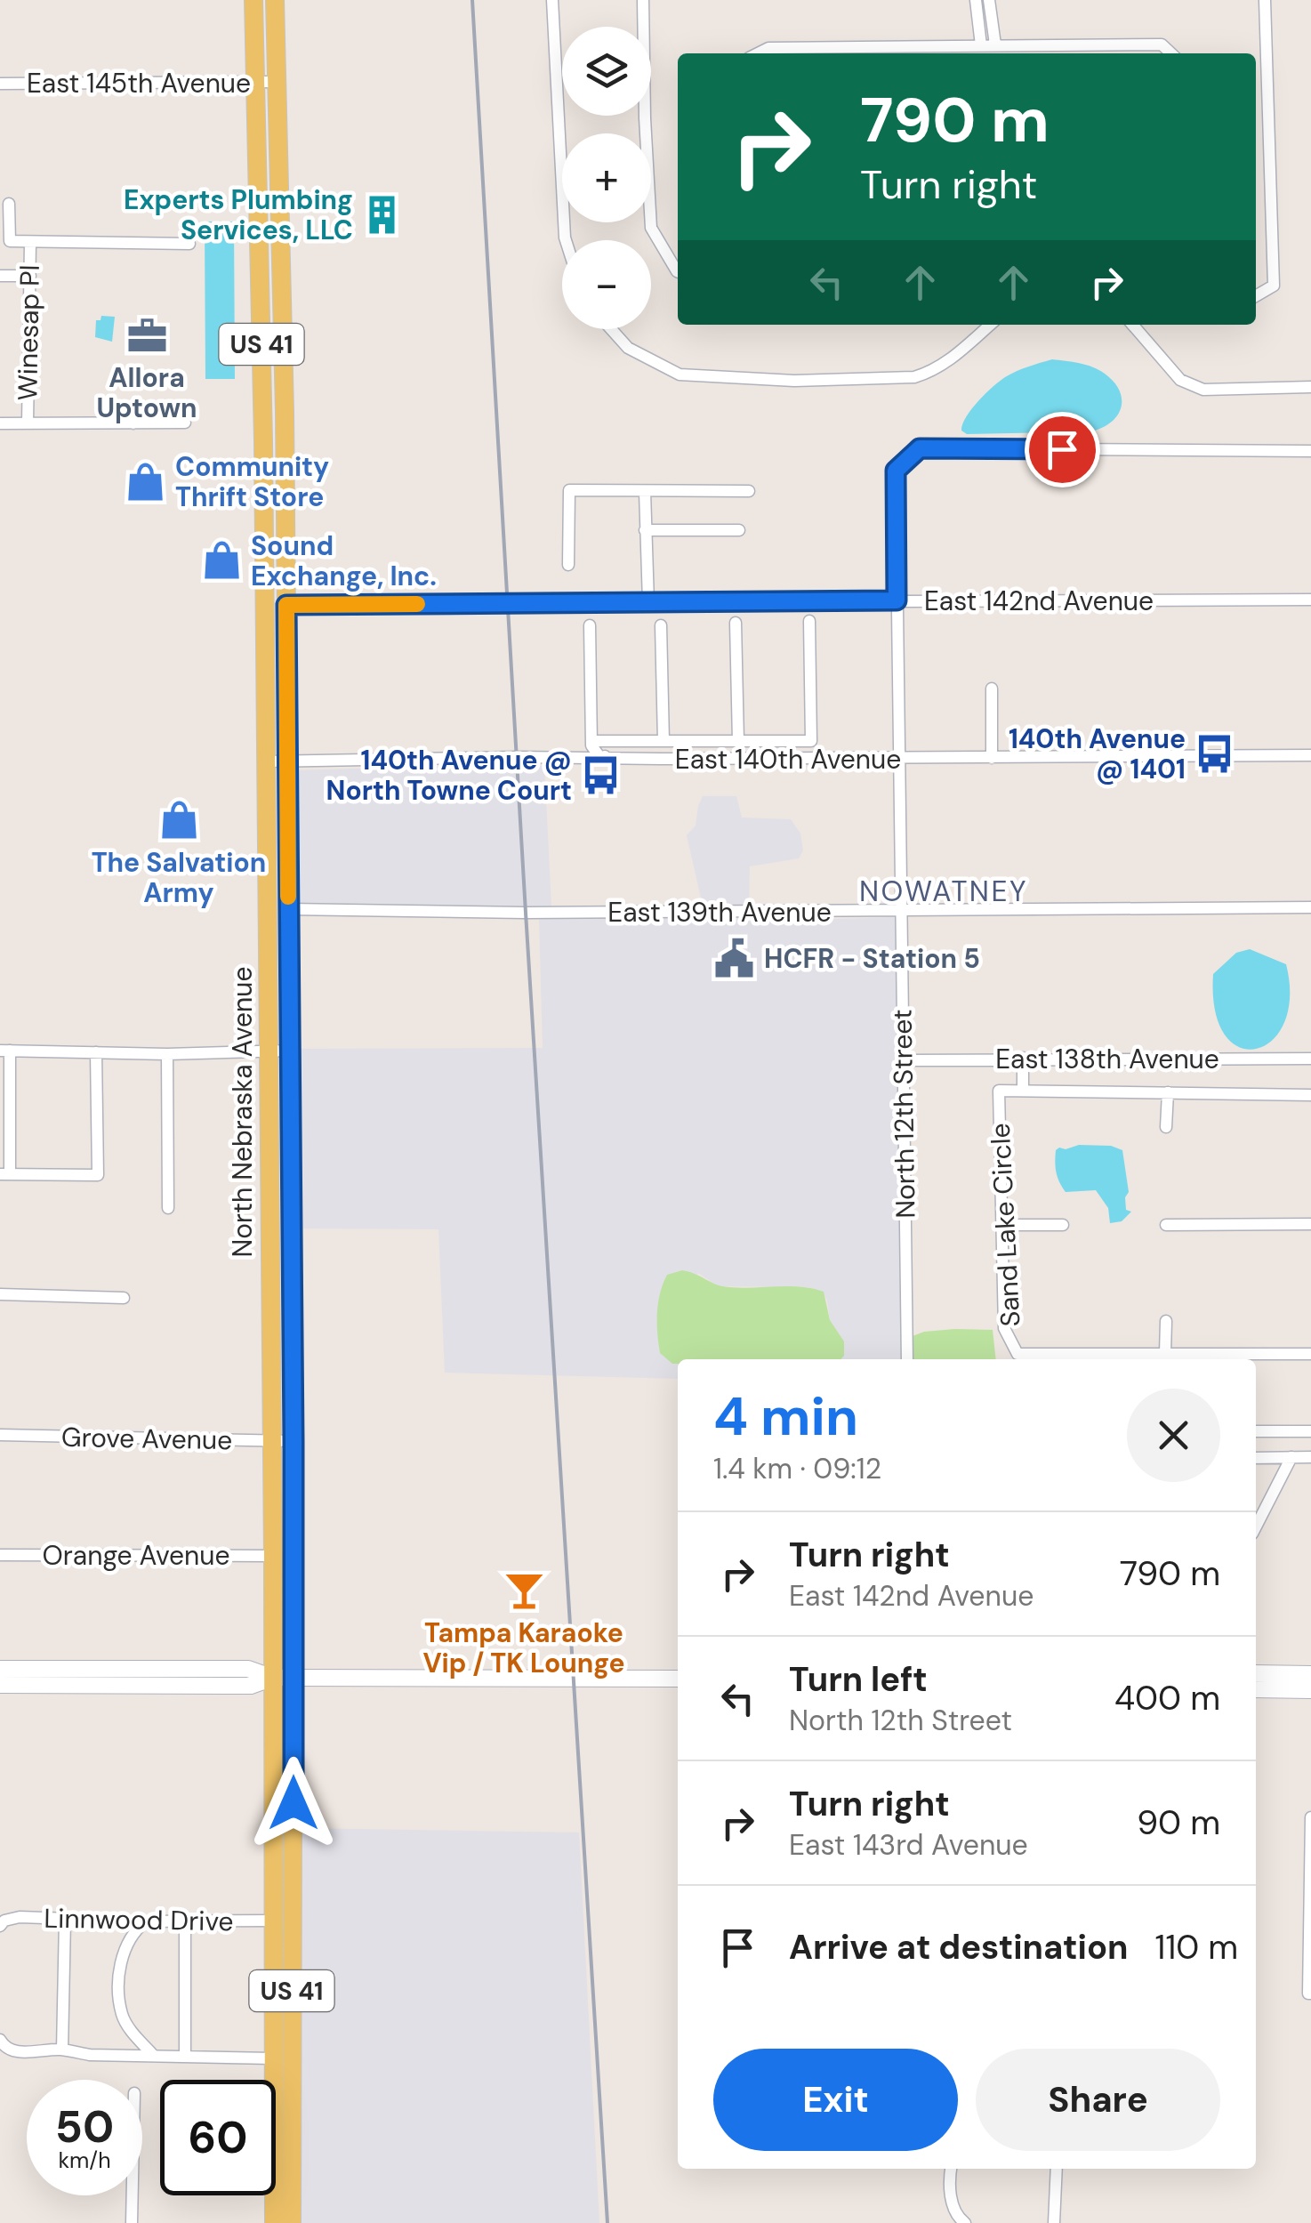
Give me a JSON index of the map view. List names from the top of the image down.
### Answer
{
  "streets": {
    "main road": ["US 41", "North Nebraska Avenue"],
    "street": [
      "East 145th Avenue",
      "Winesap Pl",
      "East 142nd Avenue",
      "East 140th Avenue",
      "East 139th Avenue",
      "East 138th Avenue",
      "North 12th Street",
      "Sand Lake Circle",
      "Grove Avenue",
      "Orange Avenue",
      "Linnwood Drive"
    ]
  },
  "crossings": [
    ["East 145th Avenue", "North Nebraska Avenue"],
    ["East 142nd Avenue", "North Nebraska Avenue"],
    ["East 142nd Avenue", "North 12th Street"],
    ["East 140th Avenue", "North Nebraska Avenue"],
    ["East 140th Avenue", "North 12th Street"],
    ["East 139th Avenue", "North Nebraska Avenue"],
    ["East 139th Avenue", "North 12th Street"],
    ["East 138th Avenue", "North 12th Street"],
    ["East 138th Avenue", "Sand Lake Circle"],
    ["North Nebraska Avenue", "Grove Avenue"],
    ["North Nebraska Avenue", "Orange Avenue"],
    ["North Nebraska Avenue", "Linnwood Drive"]
  ],
  "districts": ["NOWATNEY"],
  "places": {
    "building": ["Experts Plumbing Services, LLC"],
    "office": ["Allora Uptown"],
    "shop": ["Community Thrift Store", "Sound Exchange, Inc.", "The Salvation Army"],
    "bus stop": ["140th Avenue @ 1401", "140th Avenue @ North Towne Court"],
    "public building": ["HCFR - Station 5"],
    "bar": ["Tampa Karaoke Vip / TK Lounge"]
  },
  "page": {
    "map_buttons": ["+", "−"],
    "turn": ["790 m", "Turn right"],
    "heading": ["4 min", "1.4 km · 09:12"],
    "list": [
      {
        "name": "Turn right",
        "note": "East 142nd Avenue",
        "value": "790 m"
      },
      {
        "name": "Turn left",
        "note": "North 12th Street",
        "value": "400 m"
      },
      {
        "name": "Turn right",
        "note": "East 143rd Avenue",
        "value": "90 m"
      },
      {
        "name": "Arrive at destination",
        "value": "110 m"
      }
    ],
    "buttons": ["Exit", "Share"],
    "speed": "50 km/h",
    "limit": "60"
  }
}
